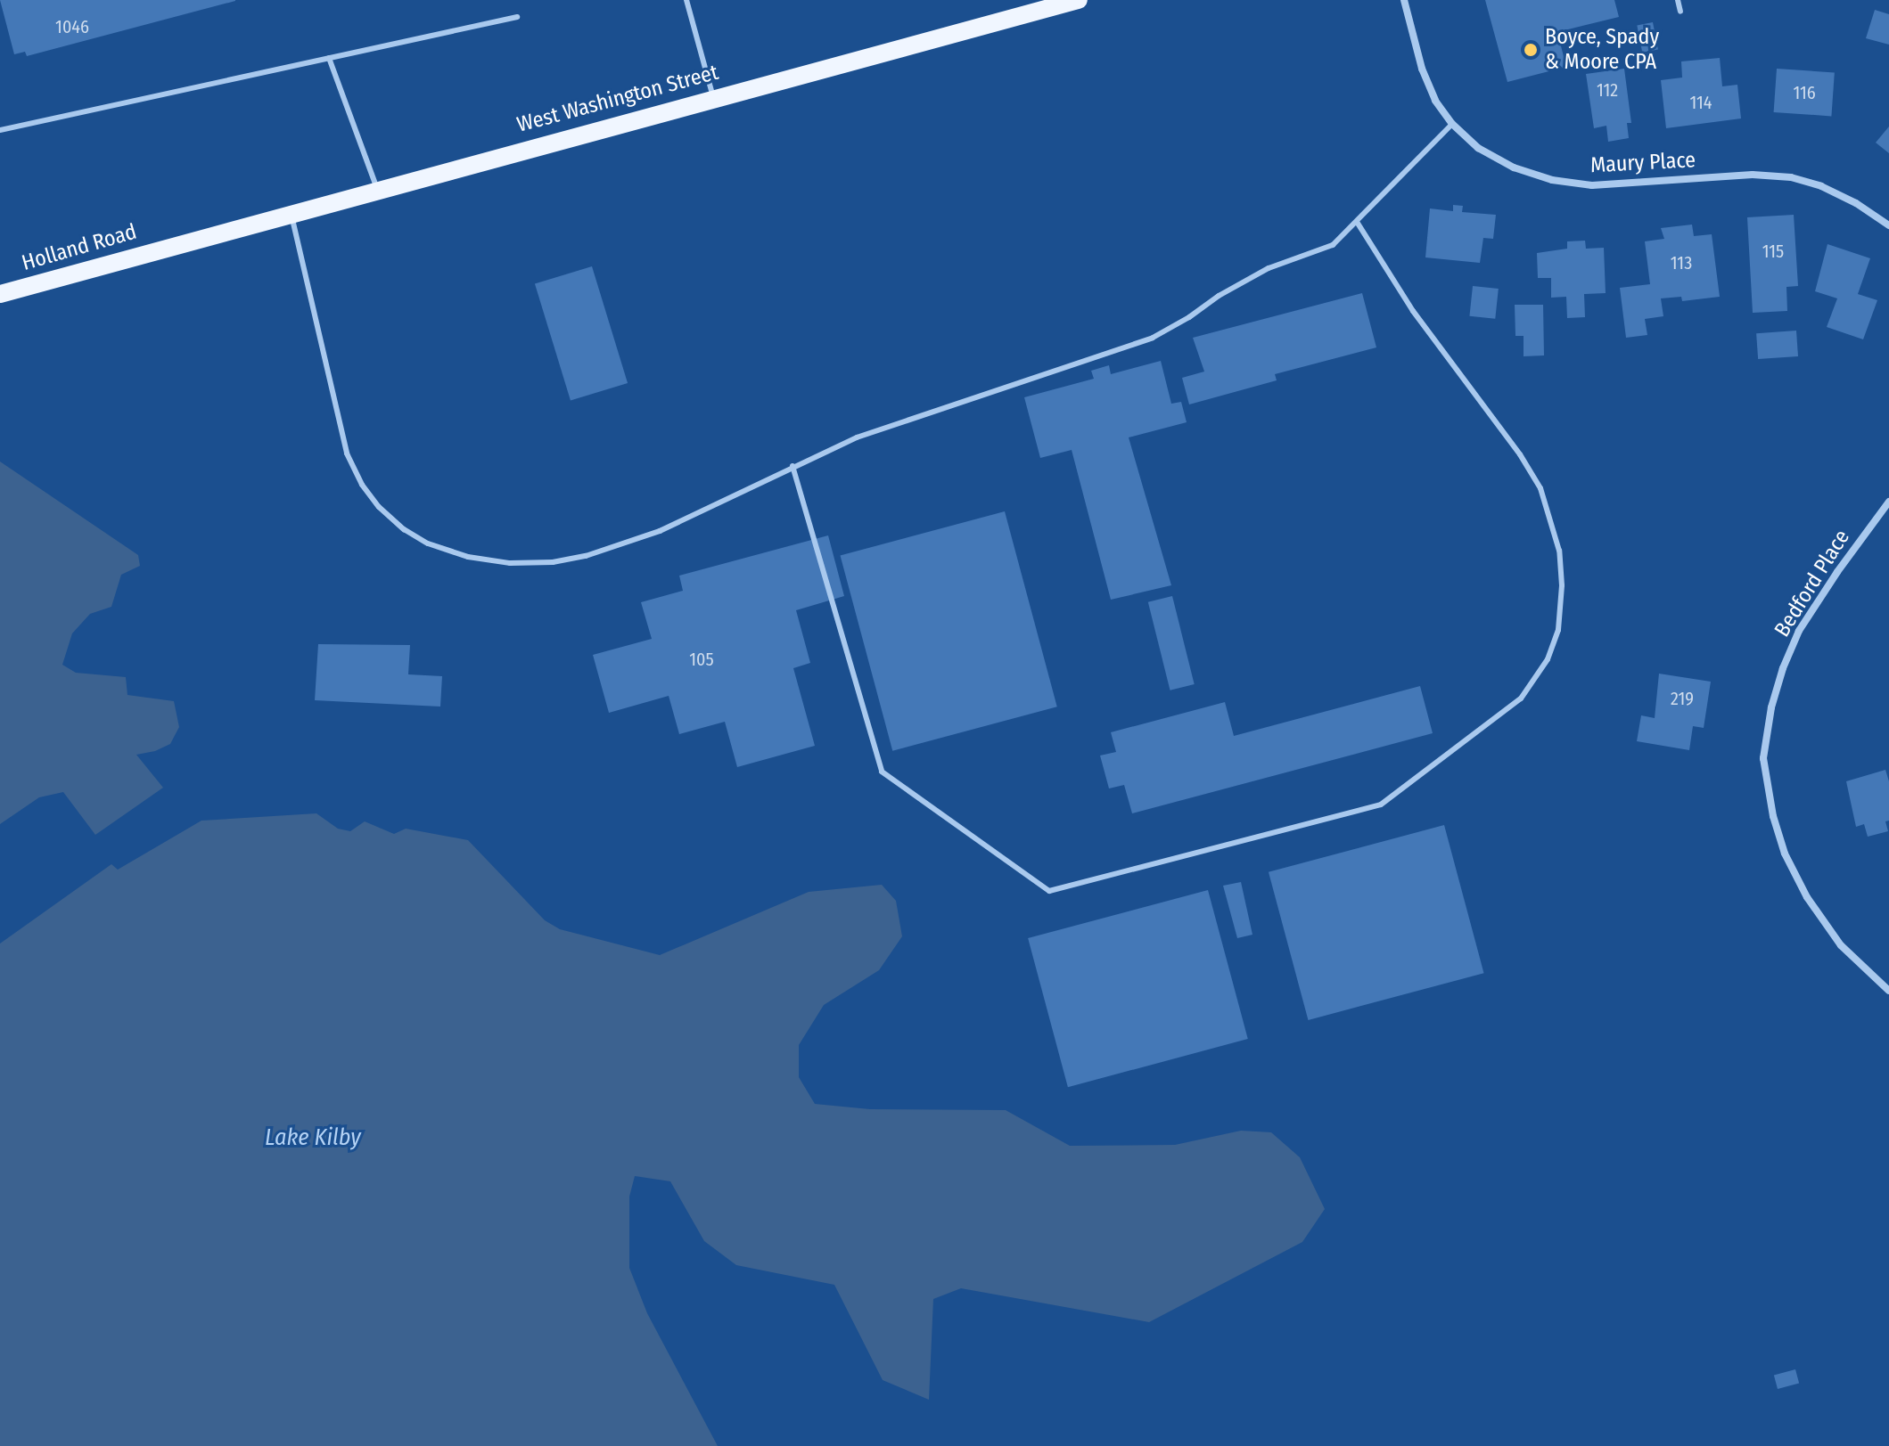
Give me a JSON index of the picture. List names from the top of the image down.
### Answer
{
  "streets": {
    "main road": ["West Washington Street", "Holland Road"],
    "street": ["Maury Place", "Bedford Place"]
  },
  "crossings": [
    ["West Washington Street", "Holland Road"]
  ],
  "water": ["Lake Kilby"],
  "places": ["Boyce, Spady & Moore CPA"],
  "house_numbers": [
    "1046",
    "112",
    "116",
    "114",
    "115",
    "113",
    "105",
    "219"
  ]
}
